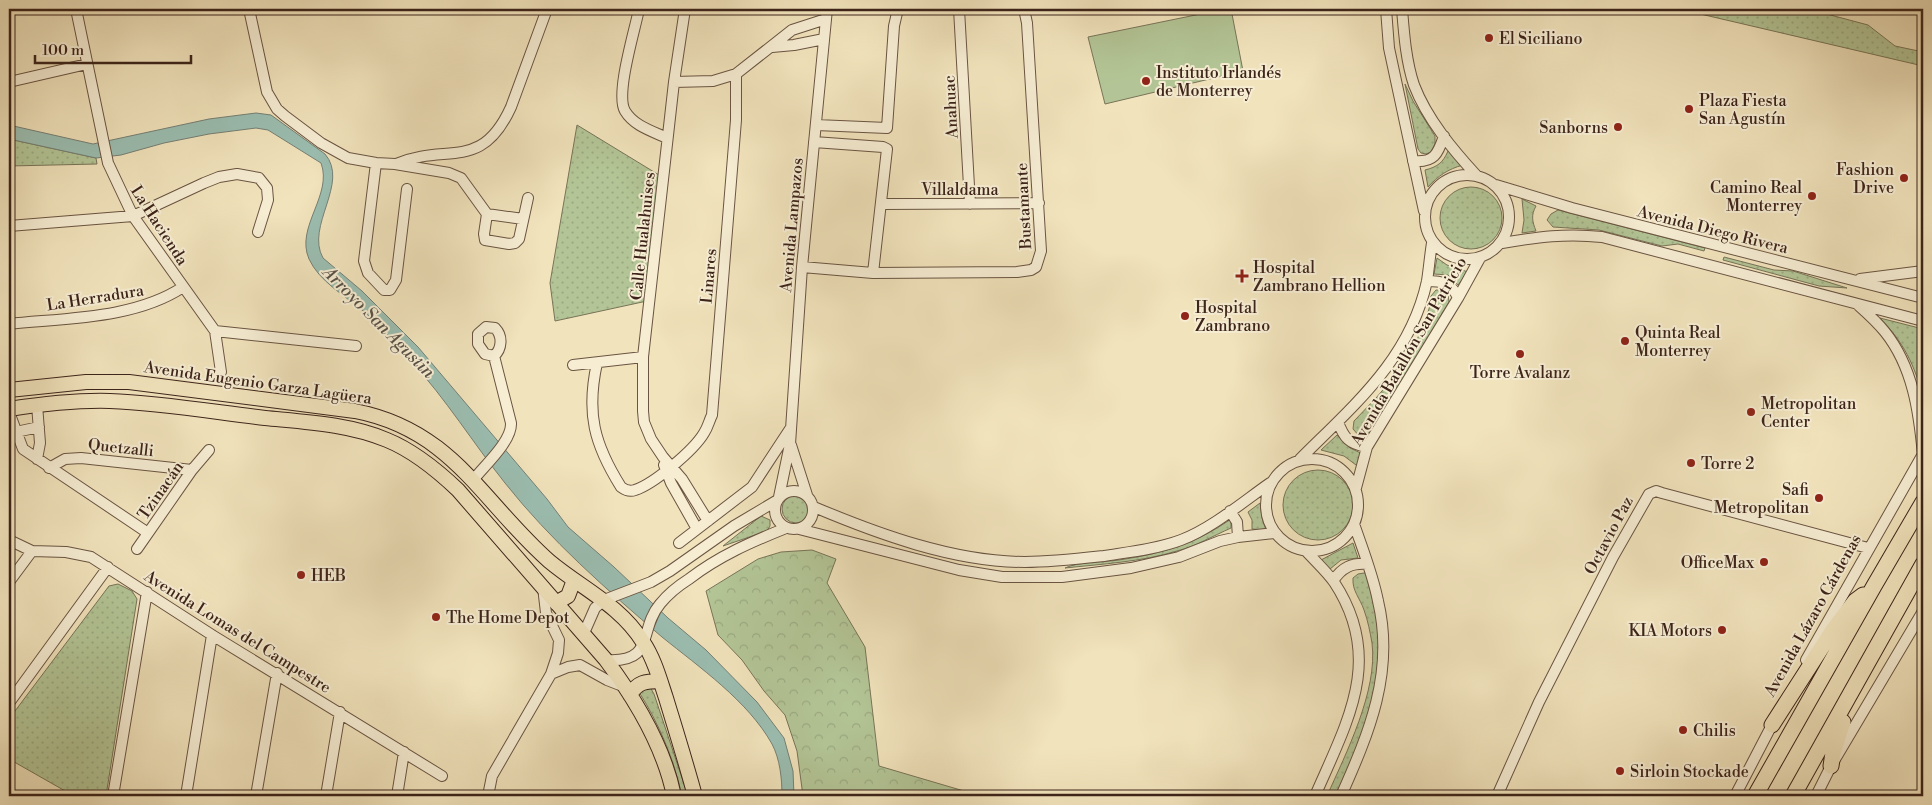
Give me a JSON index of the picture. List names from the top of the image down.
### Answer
{
  "streets": {
    "main road": ["Avenida Eugenio Garza Lagüera"],
    "street": [
      "Anahuac",
      "Villaldama",
      "Bustamante",
      "La Hacienda",
      "Avenida Lampazos",
      "Avenida Diego Rivera",
      "Calle Hualahuises",
      "Linares",
      "La Herradura",
      "Avenida Batallón San Patricio",
      "Quetzalli",
      "Tzinacán",
      "Octavio Paz",
      "Avenida Lázaro Cárdenas",
      "Avenida Lomas del Campestre"
    ]
  },
  "crossings": [
    ["Anahuac", "Villaldama"],
    ["Villaldama", "Bustamante"],
    ["Bustamante", "Avenida Lampazos"],
    ["La Hacienda", "La Herradura"],
    ["Avenida Diego Rivera", "Avenida Batallón San Patricio"],
    ["Calle Hualahuises", "Linares"],
    ["Quetzalli", "Tzinacán"],
    ["Octavio Paz", "Avenida Lázaro Cárdenas"]
  ],
  "water": ["Arroyo San Agustin"],
  "places": {
    "other": [
      "El Siciliano",
      "Instituto Irlandés de Monterrey",
      "Plaza Fiesta San Agustín",
      "Sanborns",
      "Fashion Drive",
      "Camino Real Monterrey",
      "Hospital Zambrano",
      "Quinta Real Monterrey",
      "Torre Avalanz",
      "Metropolitan Center",
      "Torre 2",
      "Safi Metropolitan",
      "OfficeMax",
      "HEB",
      "The Home Depot",
      "KIA Motors",
      "Chilis",
      "Sirloin Stockade"
    ],
    "health": ["Hospital Zambrano Hellion"]
  },
  "scale_bar": "100 m"
}
